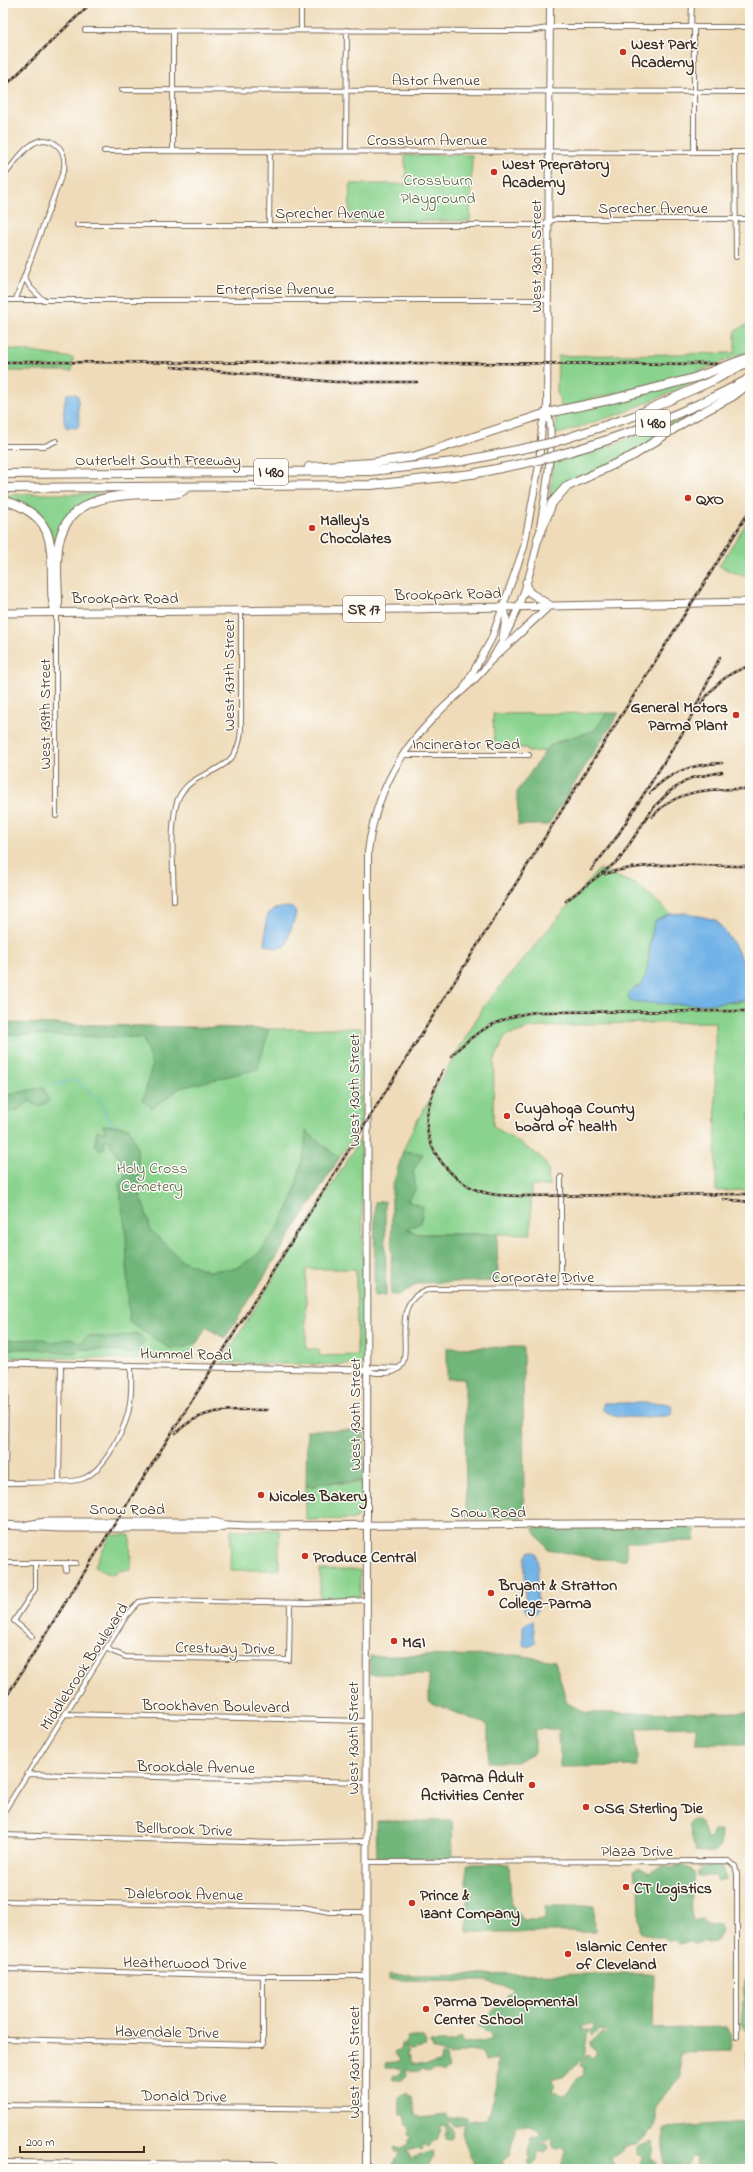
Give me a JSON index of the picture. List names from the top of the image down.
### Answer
{
  "streets": {
    "highway": ["I 480", "Outerbelt South Freeway"],
    "main road": [
      "West 130th Street",
      "Brookpark Road",
      "SR 17",
      "Snow Road"
    ],
    "street": [
      "Astor Avenue",
      "Crossburn Avenue",
      "Sprecher Avenue",
      "Enterprise Avenue",
      "West 137th Street",
      "West 139th Street",
      "Incinerator Road",
      "Corporate Drive",
      "Hummel Road",
      "Crestway Drive",
      "Middlebrook Boulevard",
      "Brookhaven Boulevard",
      "Brookdale Avenue",
      "Bellbrook Drive",
      "Plaza Drive",
      "Dalebrook Avenue",
      "Heatherwood Drive",
      "Havendale Drive",
      "Donald Drive"
    ]
  },
  "crossings": [
    ["Astor Avenue", "West 130th Street"],
    ["Crossburn Avenue", "West 130th Street"],
    ["Sprecher Avenue", "West 130th Street"],
    ["West 130th Street", "Enterprise Avenue"],
    ["West 130th Street", "Brookpark Road"],
    ["West 130th Street", "Incinerator Road"],
    ["West 130th Street", "Corporate Drive"],
    ["West 130th Street", "Hummel Road"],
    ["West 130th Street", "Snow Road"],
    ["West 130th Street", "Middlebrook Boulevard"],
    ["West 130th Street", "Brookhaven Boulevard"],
    ["West 130th Street", "Brookdale Avenue"],
    ["West 130th Street", "Bellbrook Drive"],
    ["West 130th Street", "Plaza Drive"],
    ["West 130th Street", "Dalebrook Avenue"],
    ["West 130th Street", "Heatherwood Drive"],
    ["West 130th Street", "Donald Drive"],
    ["Brookpark Road", "West 137th Street"],
    ["Brookpark Road", "West 139th Street"],
    ["Corporate Drive", "Hummel Road"],
    ["Crestway Drive", "Middlebrook Boulevard"],
    ["Middlebrook Boulevard", "Brookhaven Boulevard"],
    ["Middlebrook Boulevard", "Brookdale Avenue"],
    ["Heatherwood Drive", "Havendale Drive"]
  ],
  "parks": ["Crossburn Playground", "Holy Cross Cemetery"],
  "places": [
    "West Park Academy",
    "West Prepratory Academy",
    "QXO",
    "Malley's Chocolates",
    "General Motors Parma Plant",
    "Cuyahoga County board of health",
    "Nicoles Bakery",
    "Produce Central",
    "Bryant & Stratton College-Parma",
    "MGI",
    "Parma Adult Activities Center",
    "OSG Sterling Die",
    "CT Logistics",
    "Prince & Izant Company",
    "Islamic Center of Cleveland",
    "Parma Developmental Center School"
  ],
  "scale_bar": "200 m"
}
